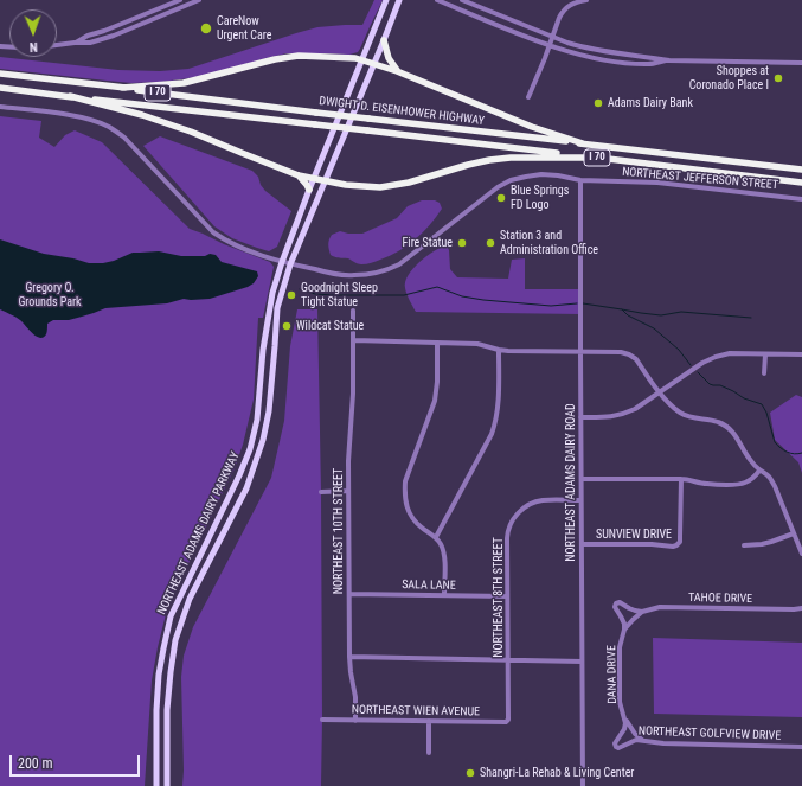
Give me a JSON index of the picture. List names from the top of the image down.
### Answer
{
  "streets": {
    "highway": ["I 70", "DWIGHT D. EISENHOWER HIGHWAY"],
    "main road": ["NORTHEAST ADAMS DAIRY PARKWAY"],
    "street": [
      "NORTHEAST JEFFERSON STREET",
      "NORTHEAST ADAMS DAIRY ROAD",
      "NORTHEAST 10TH STREET",
      "SUNVIEW DRIVE",
      "SALA LANE",
      "NORTHEAST 8TH STREET",
      "TAHOE DRIVE",
      "DANA DRIVE",
      "NORTHEAST WIEN AVENUE",
      "NORTHEAST GOLFVIEW DRIVE"
    ]
  },
  "crossings": [
    ["NORTHEAST JEFFERSON STREET", "NORTHEAST ADAMS DAIRY ROAD"],
    ["NORTHEAST JEFFERSON STREET", "NORTHEAST ADAMS DAIRY PARKWAY"],
    ["NORTHEAST ADAMS DAIRY ROAD", "SUNVIEW DRIVE"],
    ["NORTHEAST ADAMS DAIRY ROAD", "NORTHEAST 8TH STREET"],
    ["NORTHEAST 10TH STREET", "SALA LANE"],
    ["NORTHEAST 10TH STREET", "NORTHEAST WIEN AVENUE"],
    ["SALA LANE", "NORTHEAST 8TH STREET"],
    ["NORTHEAST 8TH STREET", "NORTHEAST WIEN AVENUE"],
    ["TAHOE DRIVE", "DANA DRIVE"],
    ["DANA DRIVE", "NORTHEAST GOLFVIEW DRIVE"]
  ],
  "parks": ["Gregory O. Grounds Park"],
  "places": [
    "CareNow Urgent Care",
    "Shoppes at Coronado Place I",
    "Adams Dairy Bank",
    "Blue Springs FD Logo",
    "Fire Statue",
    "Station 3 and Administration Office",
    "Goodnight Sleep Tight Statue",
    "Wildcat Statue",
    "Shangri-La Rehab & Living Center"
  ],
  "scale_bar": "200 m",
  "north": "bottom"
}
